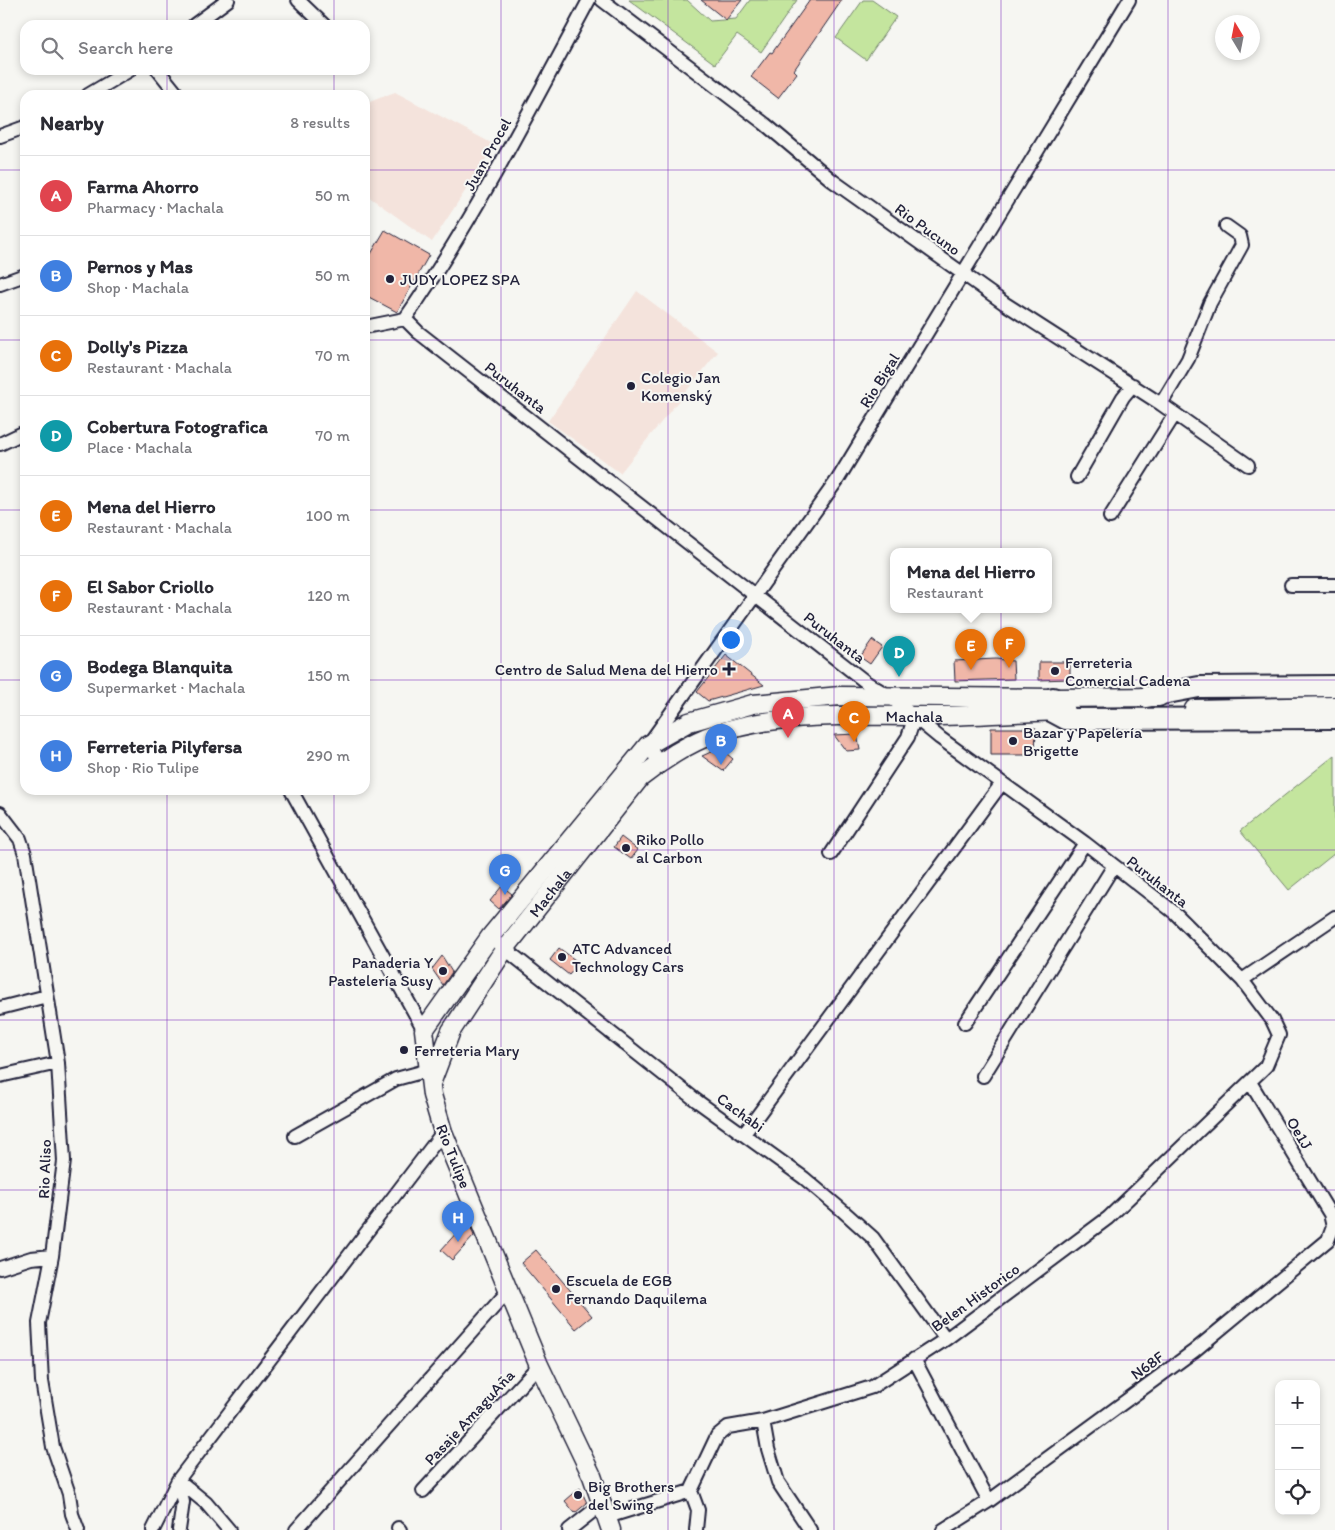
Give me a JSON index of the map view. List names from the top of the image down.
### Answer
{
  "streets": {
    "main road": ["Machala", "Rio Tulipe"],
    "street": [
      "Juan Procel",
      "Rio Pucuno",
      "Rio Bigal",
      "Puruhanta",
      "Cachabi",
      "Oe1J",
      "Rio Aliso",
      "Belen Historico",
      "N68F",
      "Pasaje AmaguAña"
    ]
  },
  "crossings": [
    ["Juan Procel", "Puruhanta"],
    ["Rio Pucuno", "Rio Bigal"],
    ["Rio Bigal", "Puruhanta"],
    ["Rio Bigal", "Machala"],
    ["Puruhanta", "Machala"],
    ["Puruhanta", "Belen Historico"],
    ["Machala", "Cachabi"],
    ["Machala", "Rio Tulipe"],
    ["Cachabi", "Belen Historico"],
    ["Oe1J", "Belen Historico"],
    ["Oe1J", "N68F"],
    ["Rio Tulipe", "Pasaje AmaguAña"]
  ],
  "places": {
    "other": [
      "JUDY LOPEZ SPA",
      "Colegio Jan Komenský",
      "Ferreteria Comercial Cadena",
      "Bazar y Papelería Brigette",
      "Riko Pollo al Carbon",
      "ATC Advanced Technology Cars",
      "Panaderia Y Pastelería Susy",
      "Ferreteria Mary",
      "Escuela de EGB Fernando Daquilema",
      "Big Brothers del Swing"
    ],
    "health": ["Centro de Salud Mena del Hierro"]
  },
  "north": "top",
  "page": {
    "search": "Search here",
    "heading": ["Nearby", "8 results"],
    "list": [
      {
        "mark": "A",
        "name": "Farma Ahorro",
        "note": "Pharmacy · Machala",
        "value": "50 m"
      },
      {
        "mark": "B",
        "name": "Pernos y Mas",
        "note": "Shop · Machala",
        "value": "50 m"
      },
      {
        "mark": "C",
        "name": "Dolly's Pizza",
        "note": "Restaurant · Machala",
        "value": "70 m"
      },
      {
        "mark": "D",
        "name": "Cobertura Fotografica",
        "note": "Place · Machala",
        "value": "70 m"
      },
      {
        "mark": "E",
        "name": "Mena del Hierro",
        "note": "Restaurant · Machala",
        "value": "100 m"
      },
      {
        "mark": "F",
        "name": "El Sabor Criollo",
        "note": "Restaurant · Machala",
        "value": "120 m"
      },
      {
        "mark": "G",
        "name": "Bodega Blanquita",
        "note": "Supermarket · Machala",
        "value": "150 m"
      },
      {
        "mark": "H",
        "name": "Ferreteria Pilyfersa",
        "note": "Shop · Rio Tulipe",
        "value": "290 m"
      }
    ],
    "popup": ["Mena del Hierro", "Restaurant"],
    "pins": [
      "F",
      "E",
      "D",
      "A",
      "C",
      "B",
      "G",
      "H"
    ],
    "map_buttons": ["+", "−"]
  }
}
